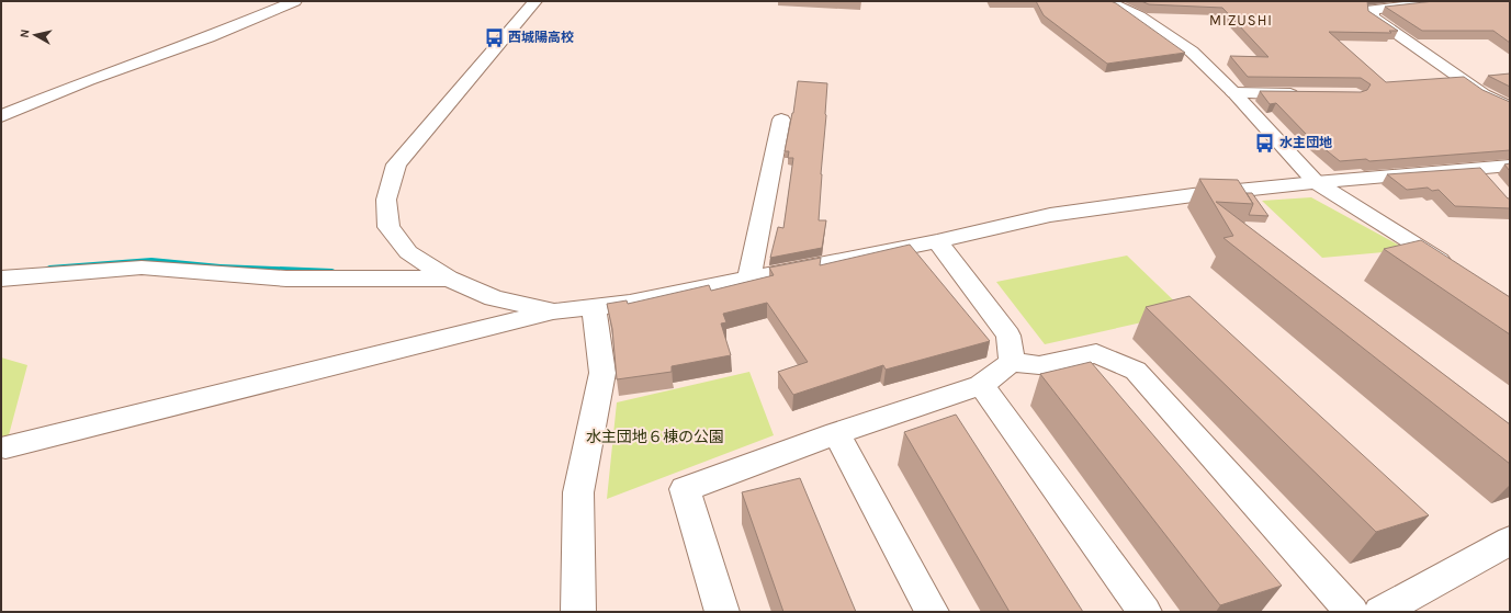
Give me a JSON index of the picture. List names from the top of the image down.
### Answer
{
  "districts": ["MIZUSHI"],
  "parks": ["水主団地６棟の公園"],
  "places": {
    "bus stop": ["西城陽高校", "水主団地"]
  },
  "north": "left"
}
